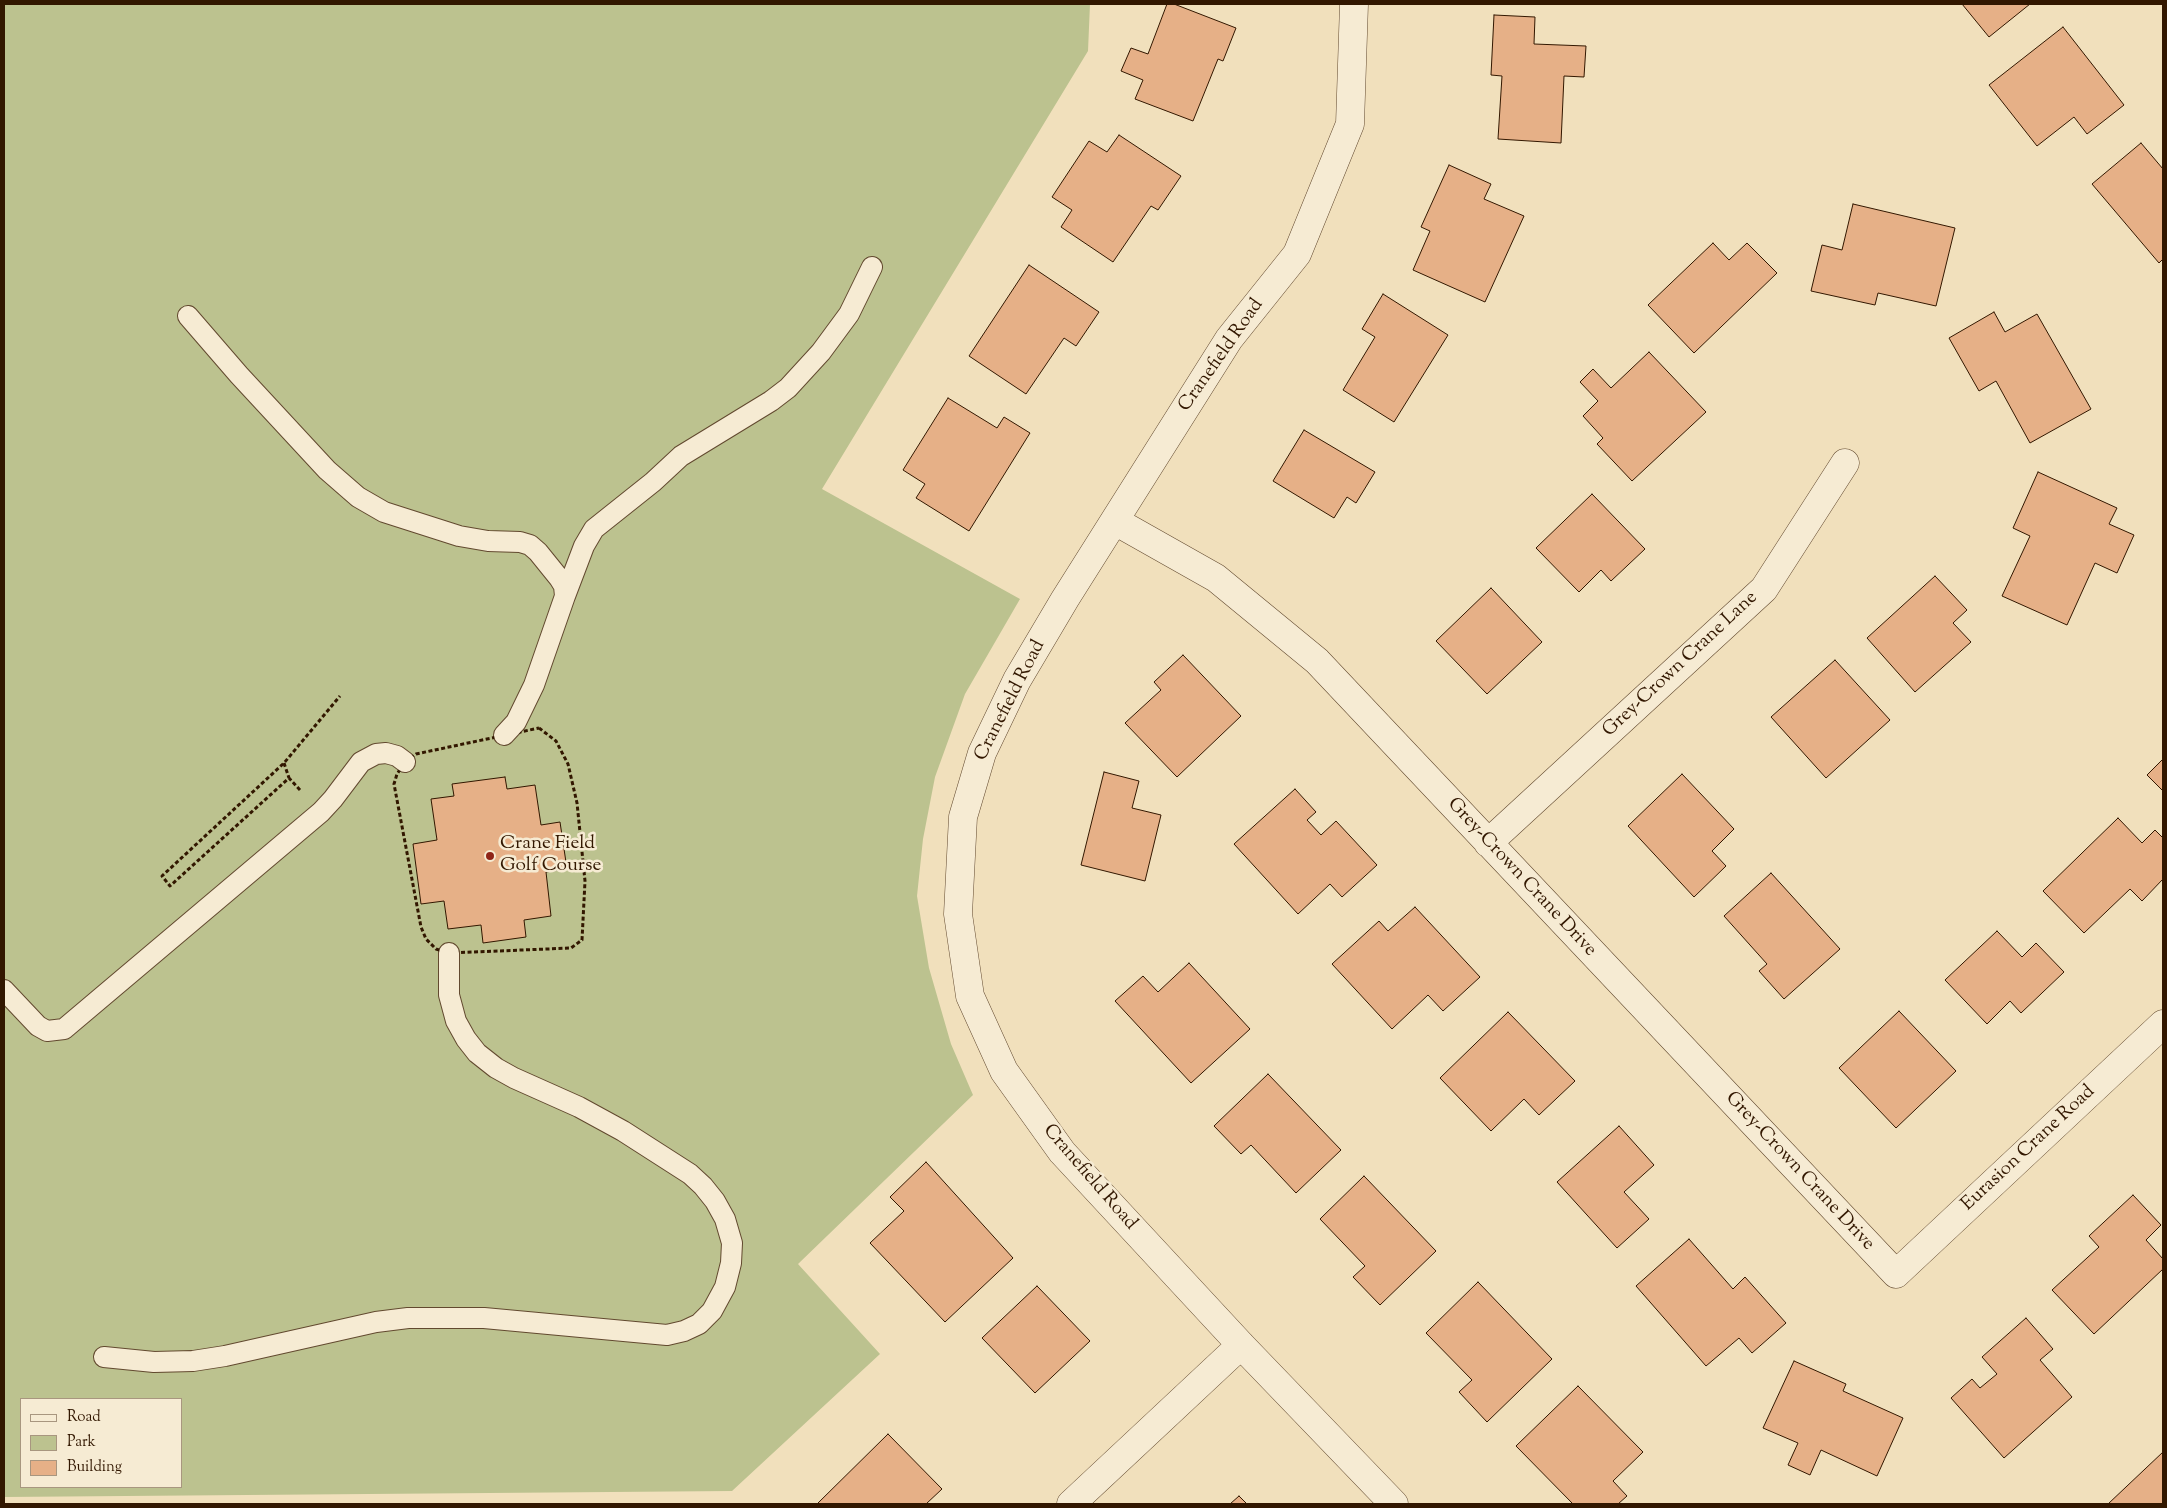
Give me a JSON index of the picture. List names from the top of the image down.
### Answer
{
  "streets": {
    "street": [
      "Cranefield Road",
      "Grey-Crown Crane Lane",
      "Grey-Crown Crane Drive",
      "Eurasion Crane Road"
    ]
  },
  "crossings": [
    ["Cranefield Road", "Grey-Crown Crane Drive"],
    ["Grey-Crown Crane Lane", "Grey-Crown Crane Drive"],
    ["Grey-Crown Crane Drive", "Eurasion Crane Road"]
  ],
  "places": ["Crane Field Golf Course"],
  "legend": ["Road", "Park", "Building"]
}
